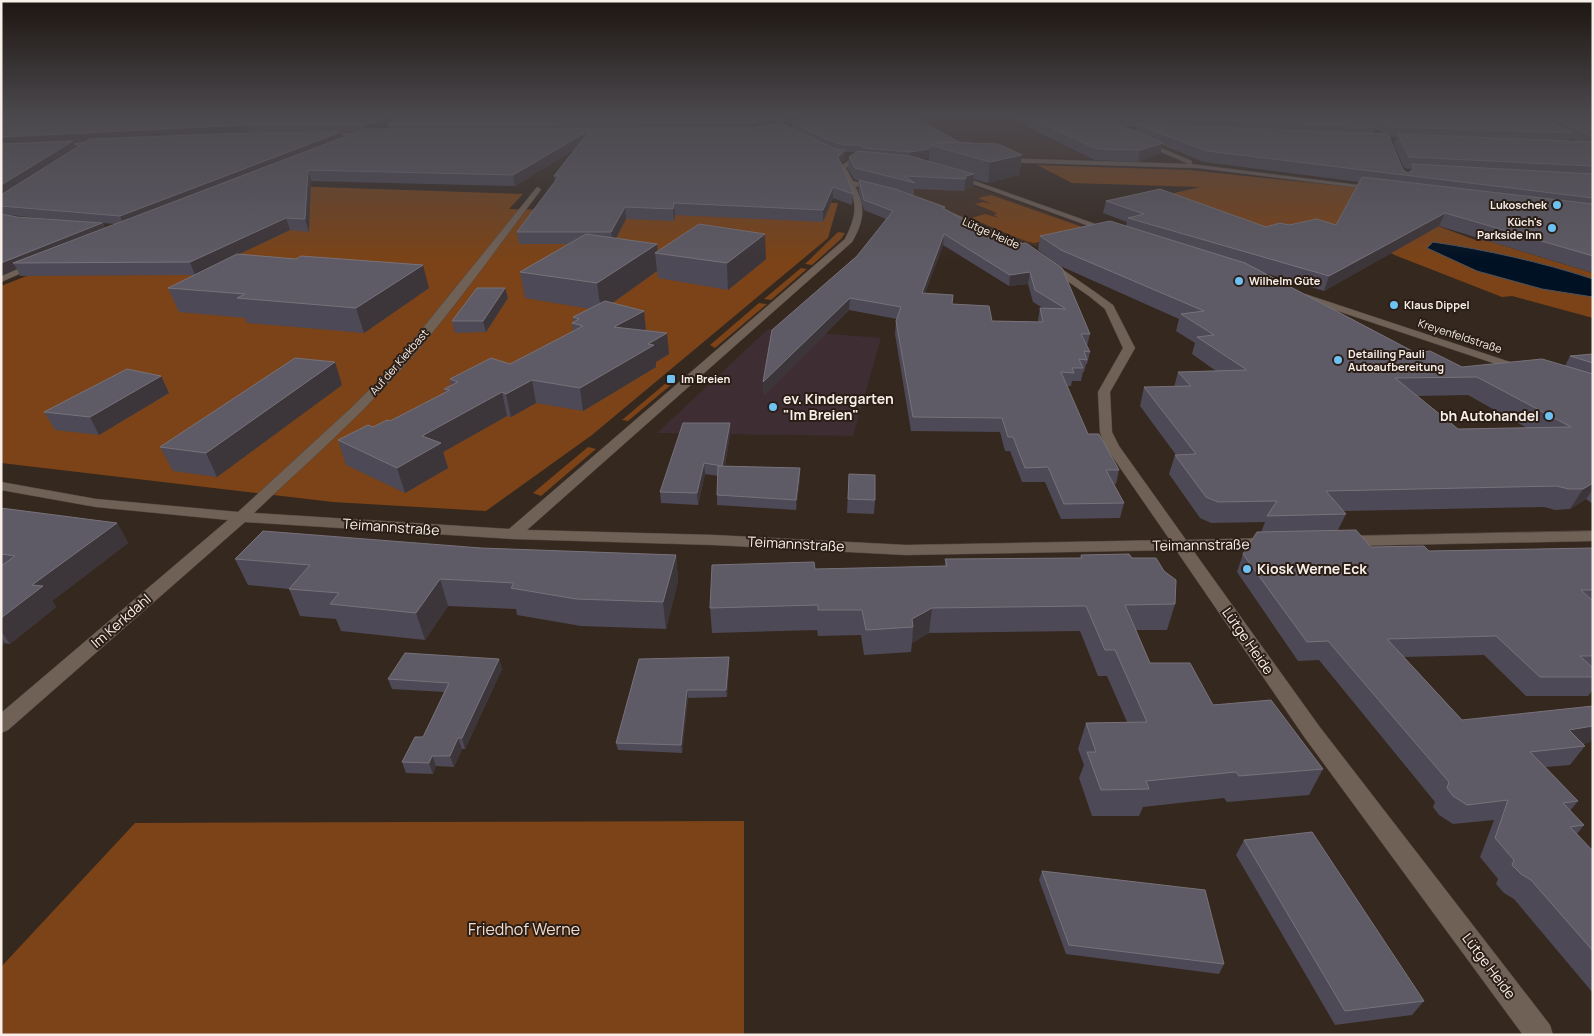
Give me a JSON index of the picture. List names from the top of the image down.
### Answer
{
  "streets": {
    "street": [
      "Lütge Heide",
      "Kreyenfeldstraße",
      "Auf der Kiekbast",
      "Teimannstraße",
      "Im Kerkdahl"
    ]
  },
  "crossings": [
    ["Lütge Heide", "Teimannstraße"],
    ["Auf der Kiekbast", "Teimannstraße"],
    ["Auf der Kiekbast", "Im Kerkdahl"],
    ["Teimannstraße", "Im Kerkdahl"]
  ],
  "parks": ["Friedhof Werne"],
  "places": {
    "other": [
      "Lukoschek",
      "Küch's Parkside Inn",
      "Wilhelm Güte",
      "Klaus Dippel",
      "Detailing Pauli Autoaufbereitung",
      "ev. Kindergarten \"Im Breien\"",
      "bh Autohandel",
      "Kiosk Werne Eck"
    ],
    "transit": ["Im Breien"]
  }
}
